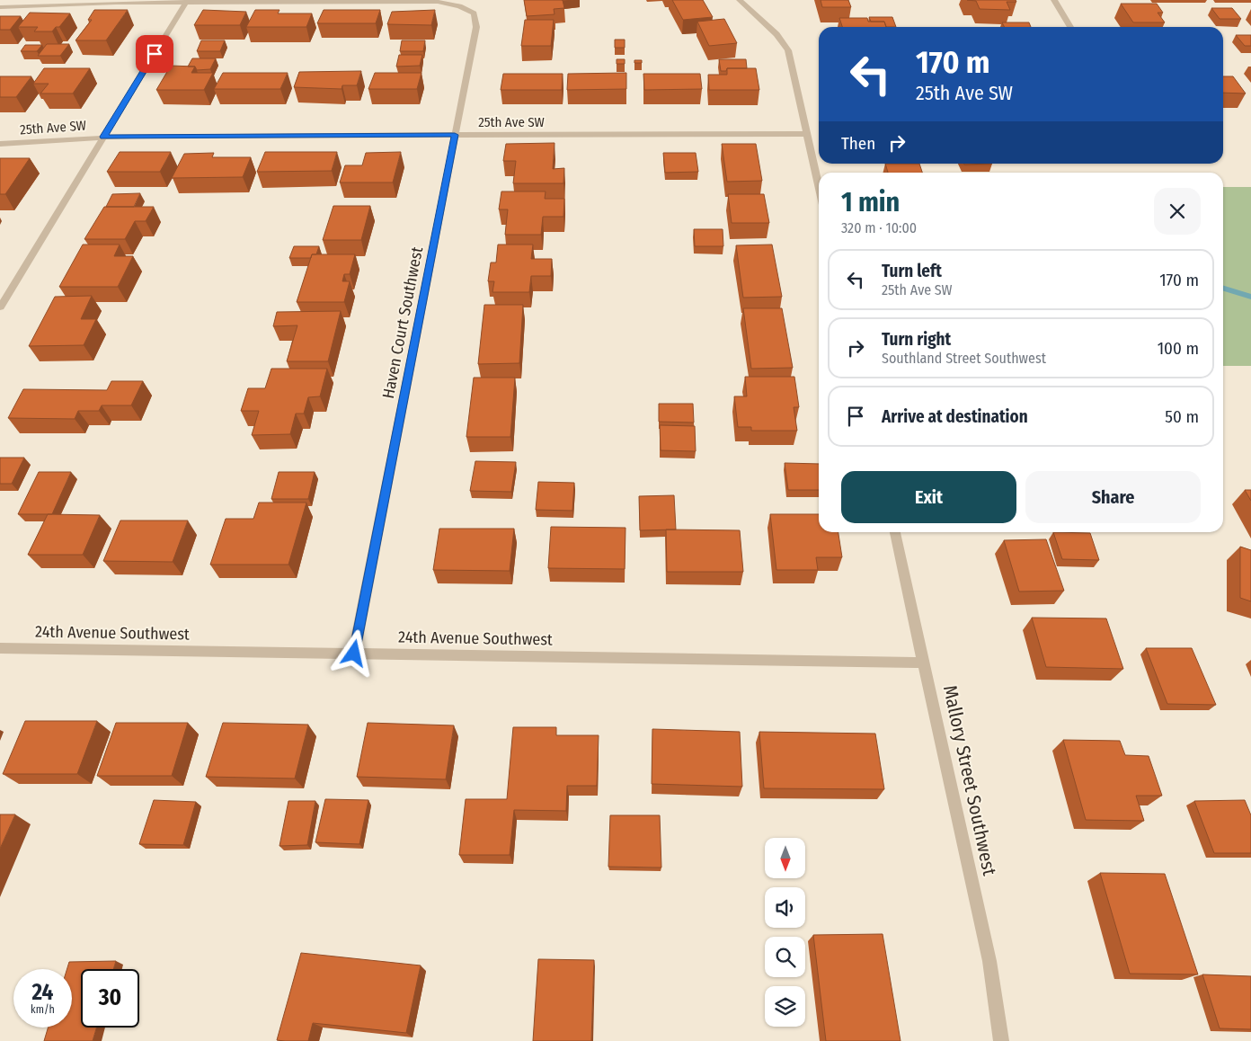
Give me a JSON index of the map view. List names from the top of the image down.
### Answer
{
  "streets": {
    "street": [
      "25th Ave SW",
      "Haven Court Southwest",
      "24th Avenue Southwest",
      "Mallory Street Southwest"
    ]
  },
  "crossings": [
    ["25th Ave SW", "Haven Court Southwest"],
    ["Haven Court Southwest", "24th Avenue Southwest"],
    ["24th Avenue Southwest", "Mallory Street Southwest"]
  ],
  "north": "bottom",
  "page": {
    "turn": ["170 m", "25th Ave SW"],
    "then": "Then",
    "heading": ["1 min", "320 m · 10:00"],
    "list": [
      {
        "name": "Turn left",
        "note": "25th Ave SW",
        "value": "170 m"
      },
      {
        "name": "Turn right",
        "note": "Southland Street Southwest",
        "value": "100 m"
      },
      {
        "name": "Arrive at destination",
        "value": "50 m"
      }
    ],
    "buttons": ["Exit", "Share"],
    "speed": "24 km/h",
    "limit": "30"
  }
}
